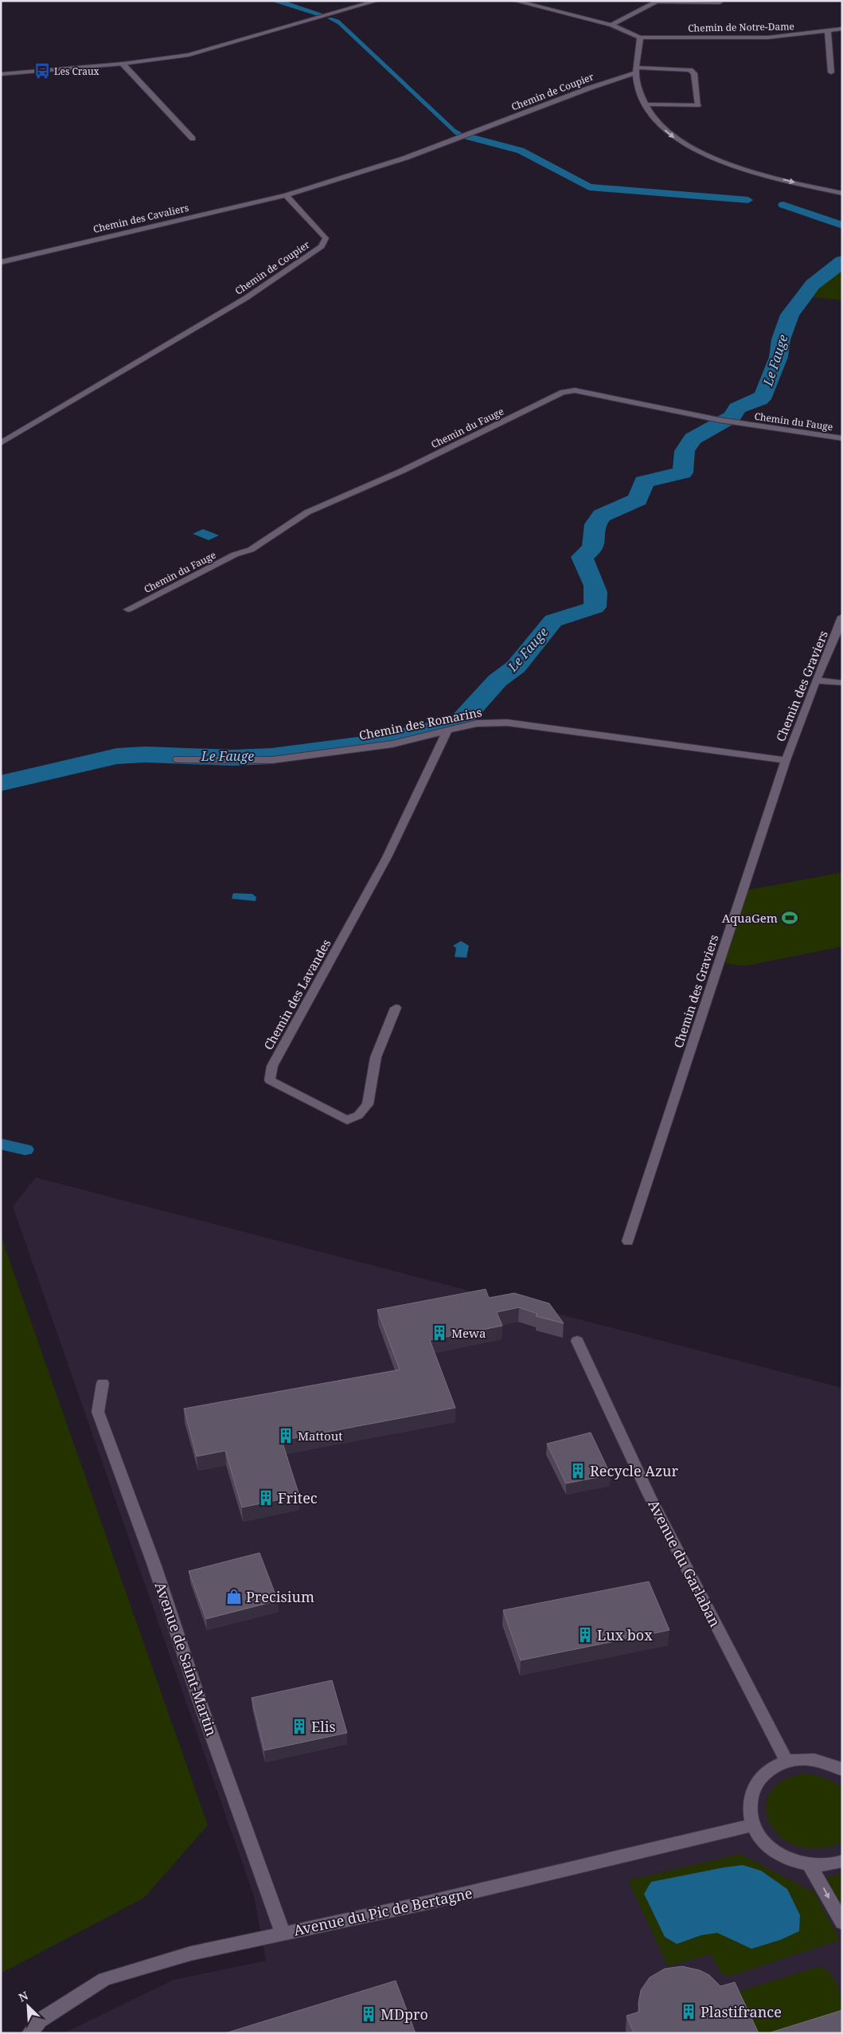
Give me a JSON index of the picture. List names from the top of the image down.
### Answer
{
  "streets": {
    "street": [
      "Chemin de Notre-Dame",
      "Chemin de Coupier",
      "Chemin des Cavaliers",
      "Chemin du Fauge",
      "Chemin des Graviers",
      "Chemin des Romarins",
      "Chemin des Lavandes",
      "Avenue du Garlaban",
      "Avenue de Saint-Martin",
      "Avenue du Pic de Bertagne"
    ]
  },
  "crossings": [
    ["Chemin de Coupier", "Chemin des Cavaliers"],
    ["Chemin des Graviers", "Chemin des Romarins"],
    ["Chemin des Romarins", "Chemin des Lavandes"],
    ["Avenue de Saint-Martin", "Avenue du Pic de Bertagne"]
  ],
  "water": ["Le Fauge"],
  "places": {
    "bus stop": ["Les Craux"],
    "sports": ["AquaGem"],
    "building": [
      "Mewa",
      "Mattout",
      "Recycle Azur",
      "Fritec",
      "Lux box",
      "Elis",
      "Plastifrance",
      "MDpro"
    ],
    "shop": ["Precisium"]
  },
  "north": "top left"
}
